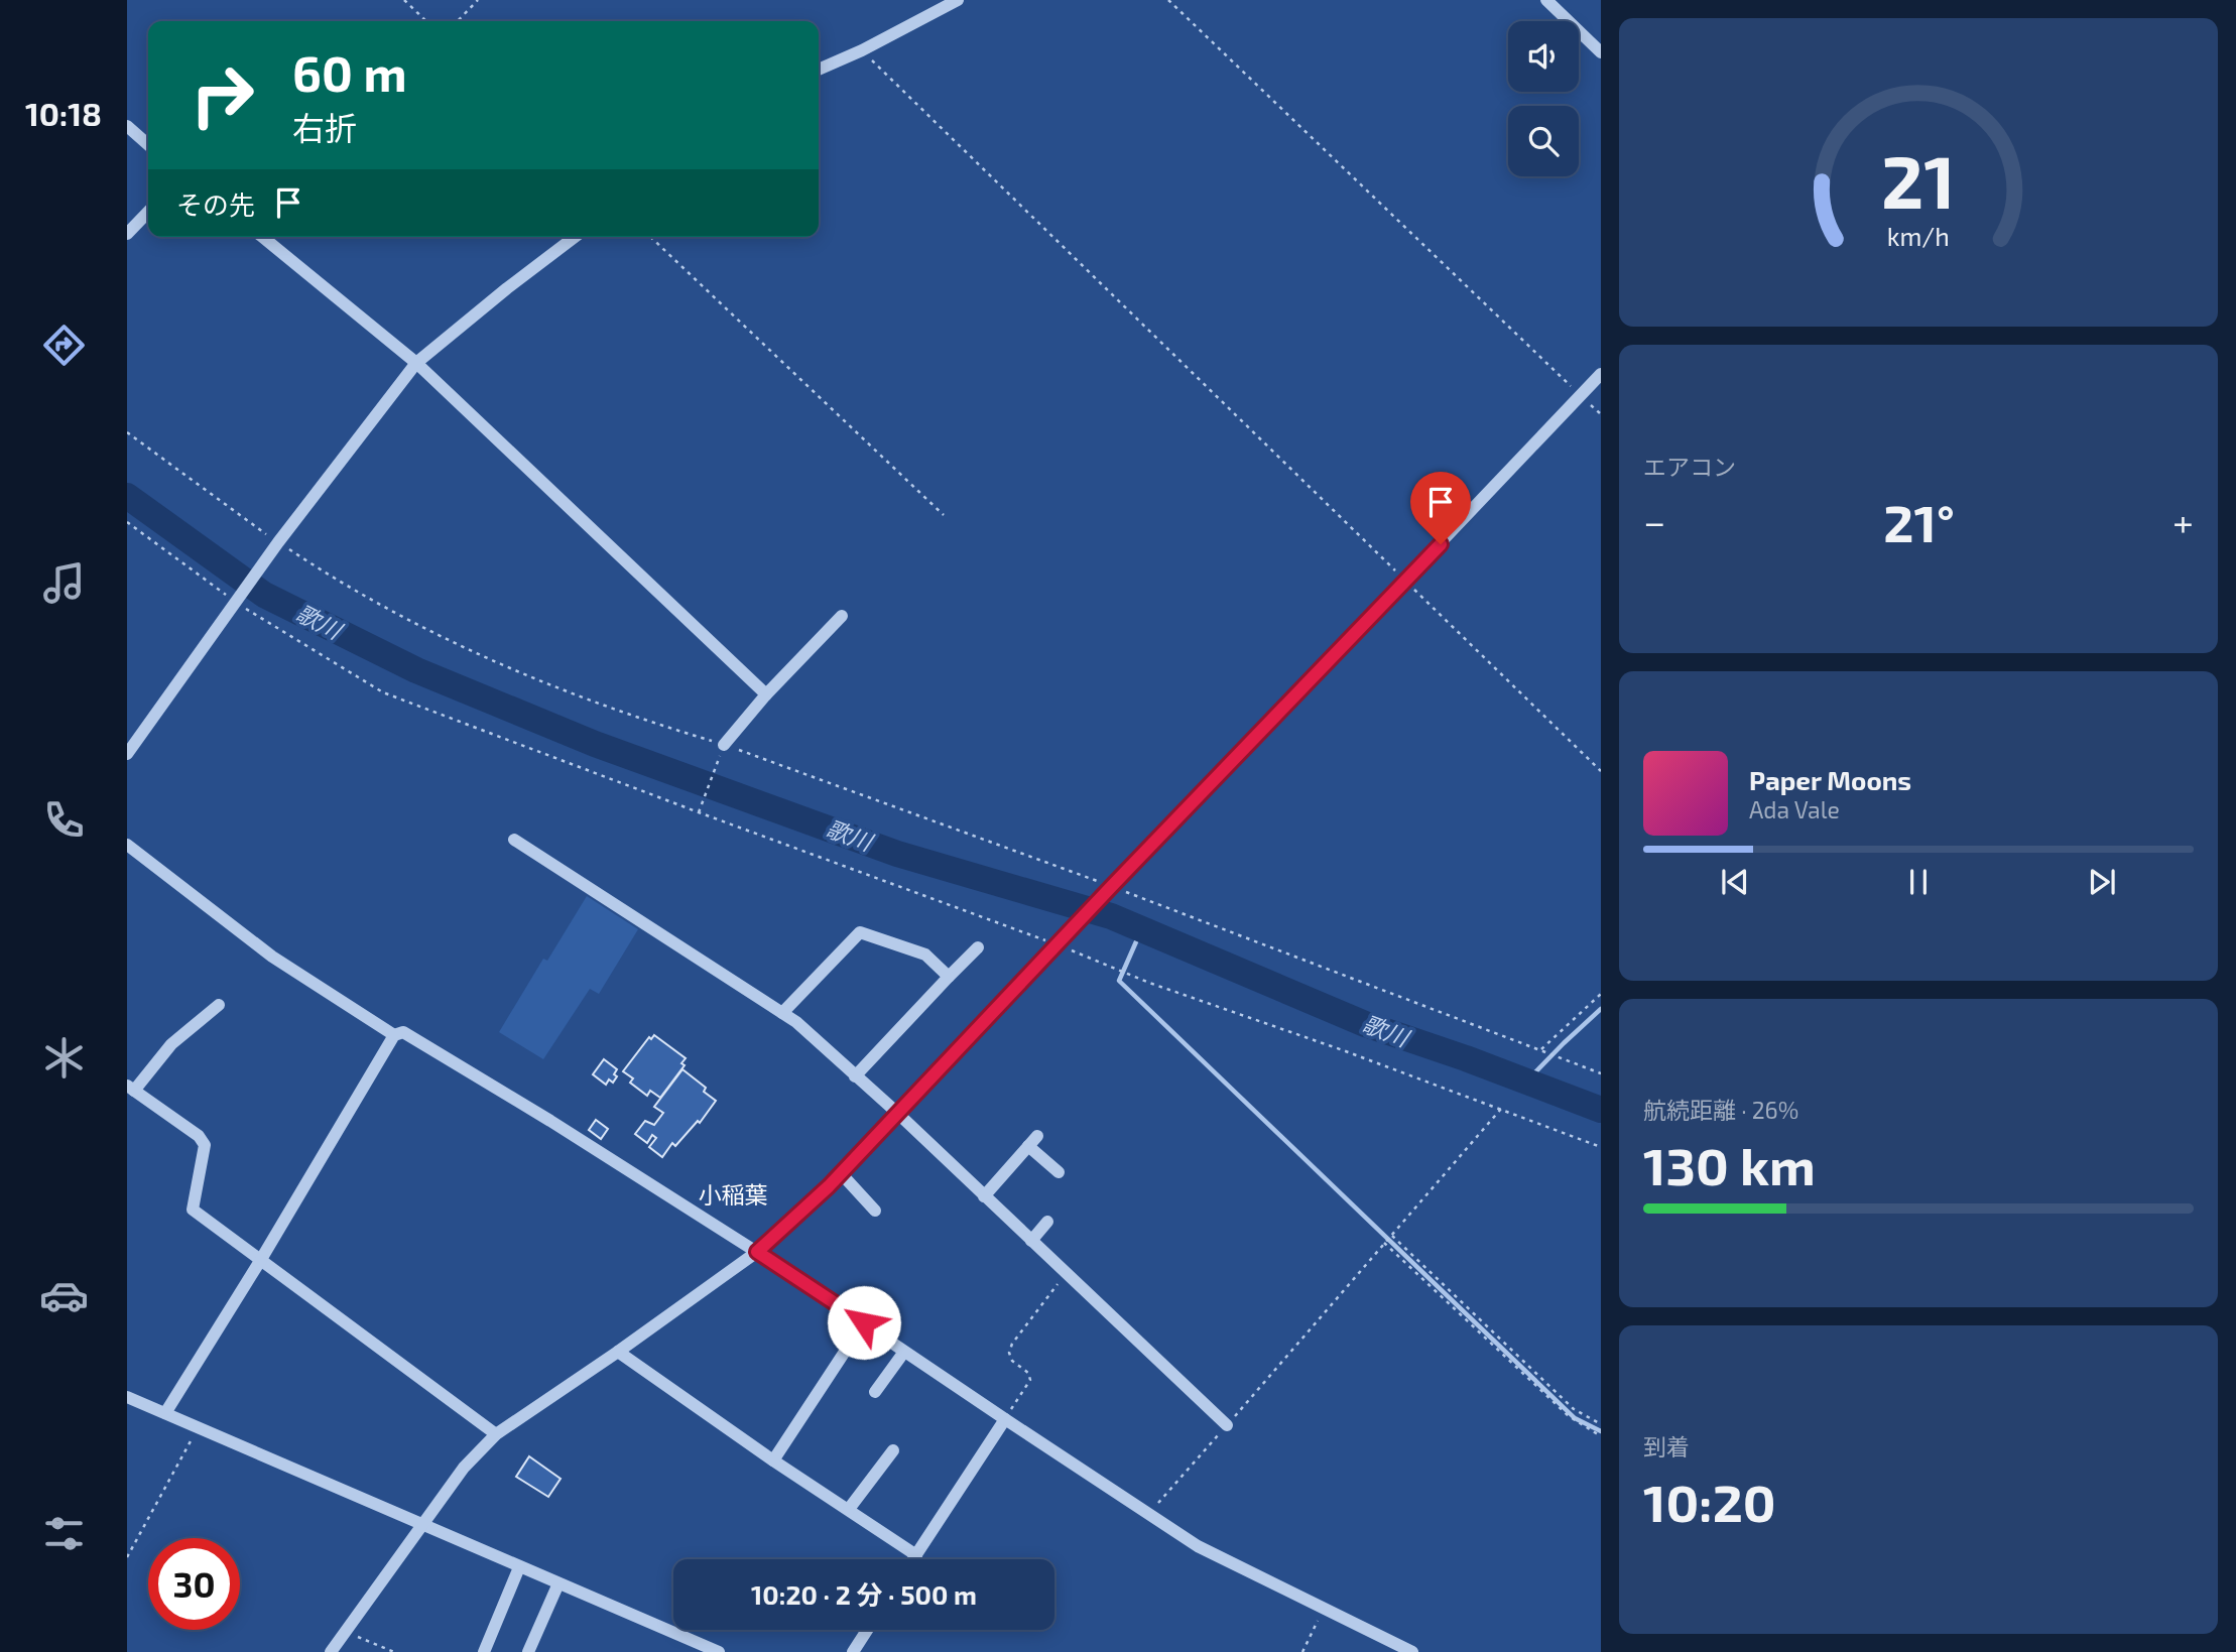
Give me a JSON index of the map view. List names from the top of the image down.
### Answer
{
  "districts": ["小稲葉"],
  "water": ["歌川"],
  "page": {
    "tabs": "10:18",
    "turn": ["60 m", "右折"],
    "then": "その先",
    "tile": [
      "エアコン",
      ["航続距離 · 26%", "130 km"],
      ["到着", "10:20"]
    ],
    "heat": ["−", "21°", "+"],
    "song": ["Paper Moons", "Ada Vale"],
    "limit": "30",
    "trip": "10:20 · 2 分 · 500 m",
    "gauge": ["21", "km/h"]
  }
}
